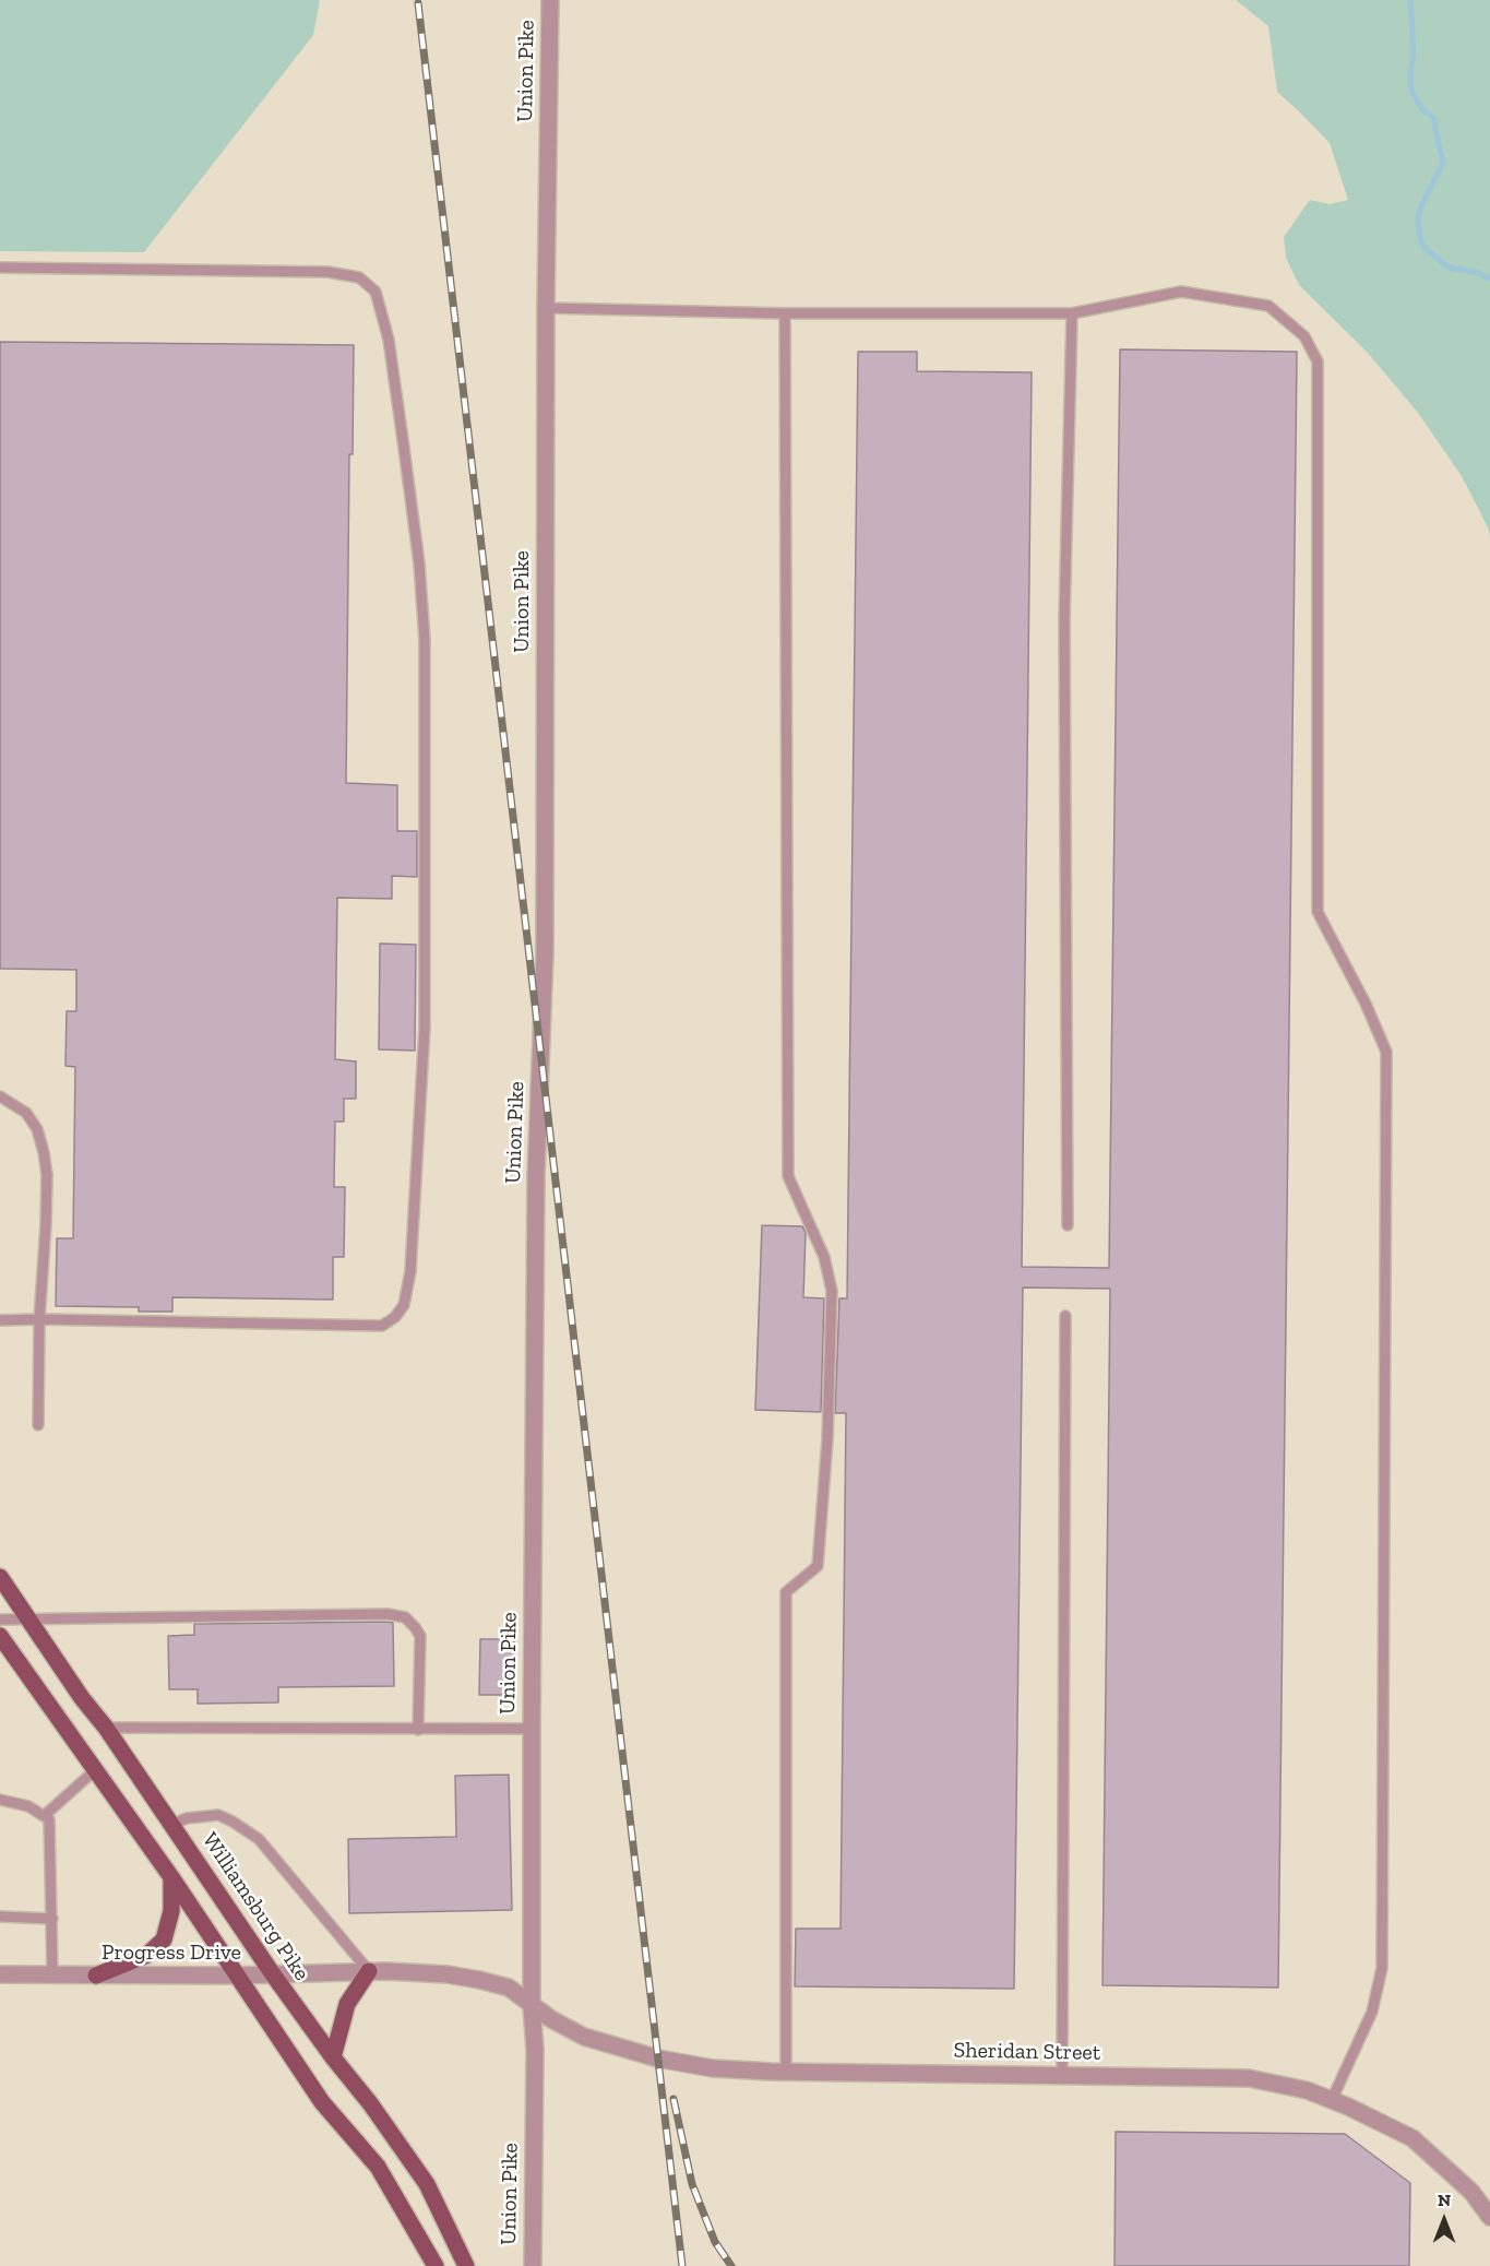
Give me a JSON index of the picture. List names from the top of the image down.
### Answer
{
  "streets": {
    "main road": ["Williamsburg Pike"],
    "street": ["Union Pike", "Progress Drive", "Sheridan Street"]
  },
  "crossings": [
    ["Union Pike", "Progress Drive"],
    ["Union Pike", "Sheridan Street"],
    ["Williamsburg Pike", "Progress Drive"],
    ["Progress Drive", "Sheridan Street"]
  ],
  "north": "top"
}
